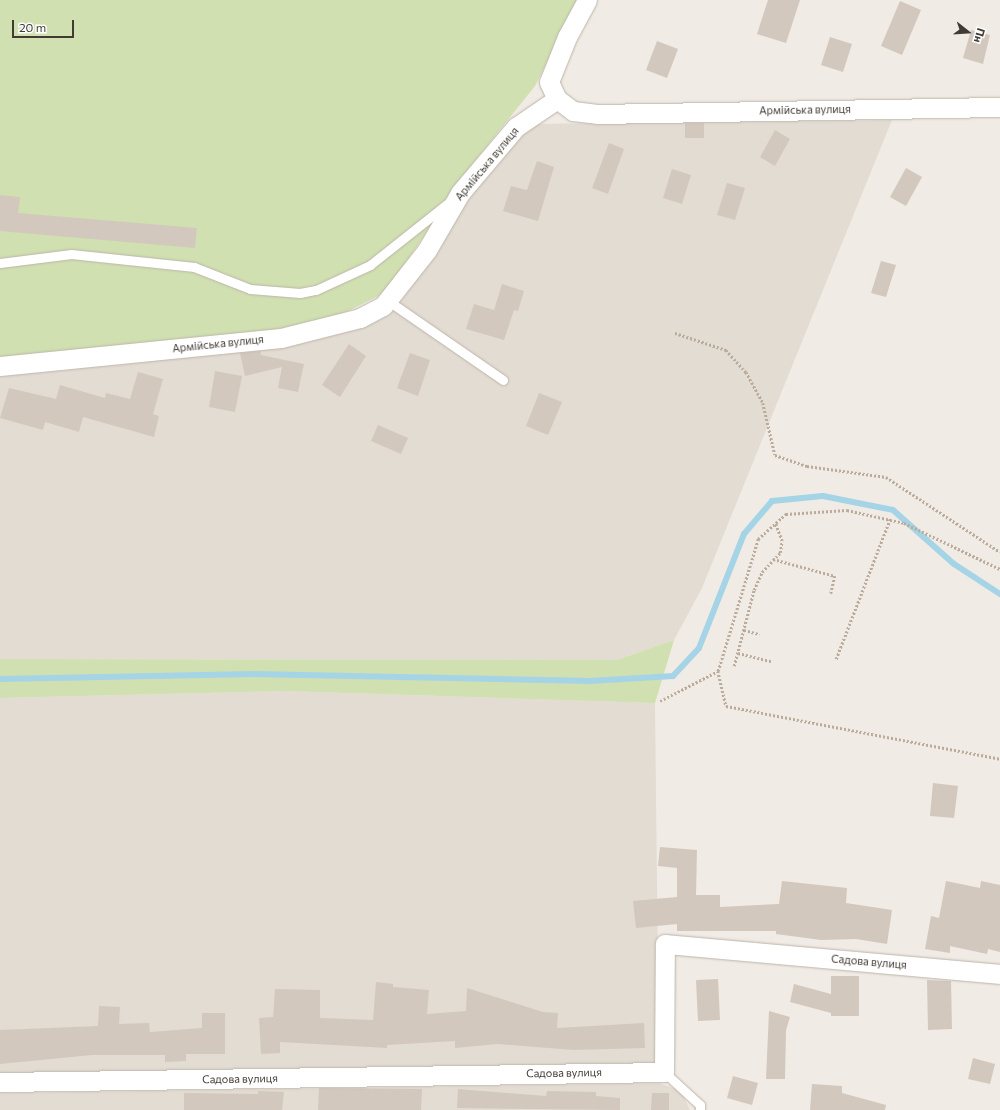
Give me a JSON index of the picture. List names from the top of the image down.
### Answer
{
  "streets": {
    "street": ["Армійська вулиця", "Садова вулиця"]
  },
  "scale_bar": "20 m",
  "north": "right"
}
